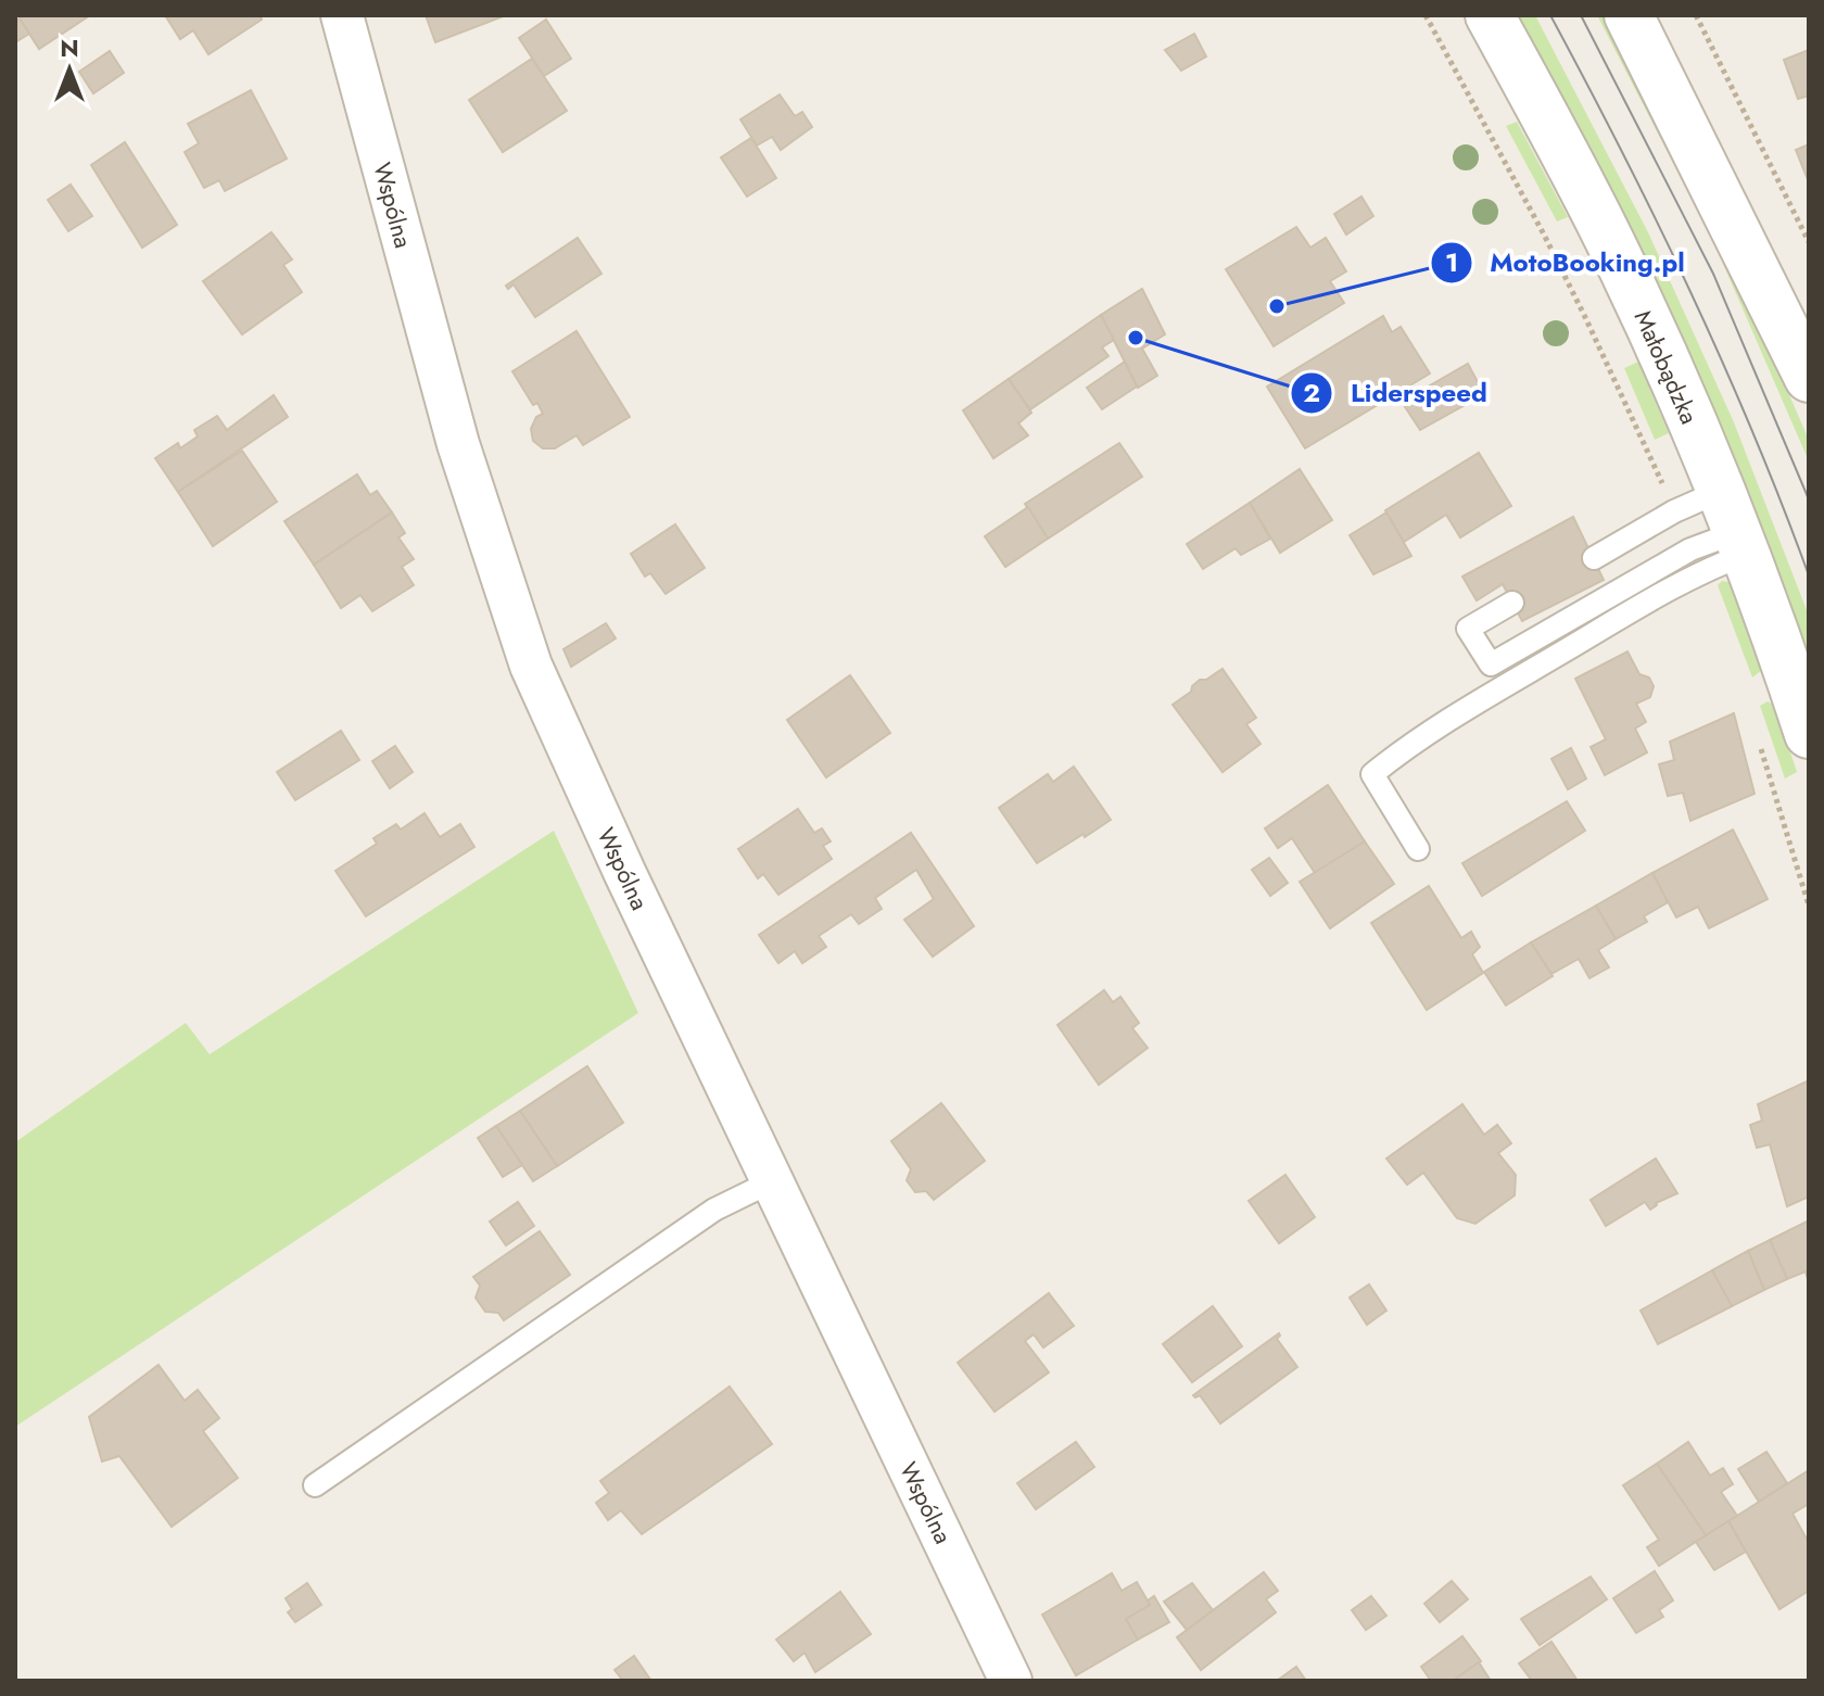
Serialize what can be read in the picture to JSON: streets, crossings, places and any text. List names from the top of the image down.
{
  "streets": {
    "street": ["Wspólna", "Małobądzka"]
  },
  "places": ["MotoBooking.pl", "Liderspeed"],
  "north": "top"
}
